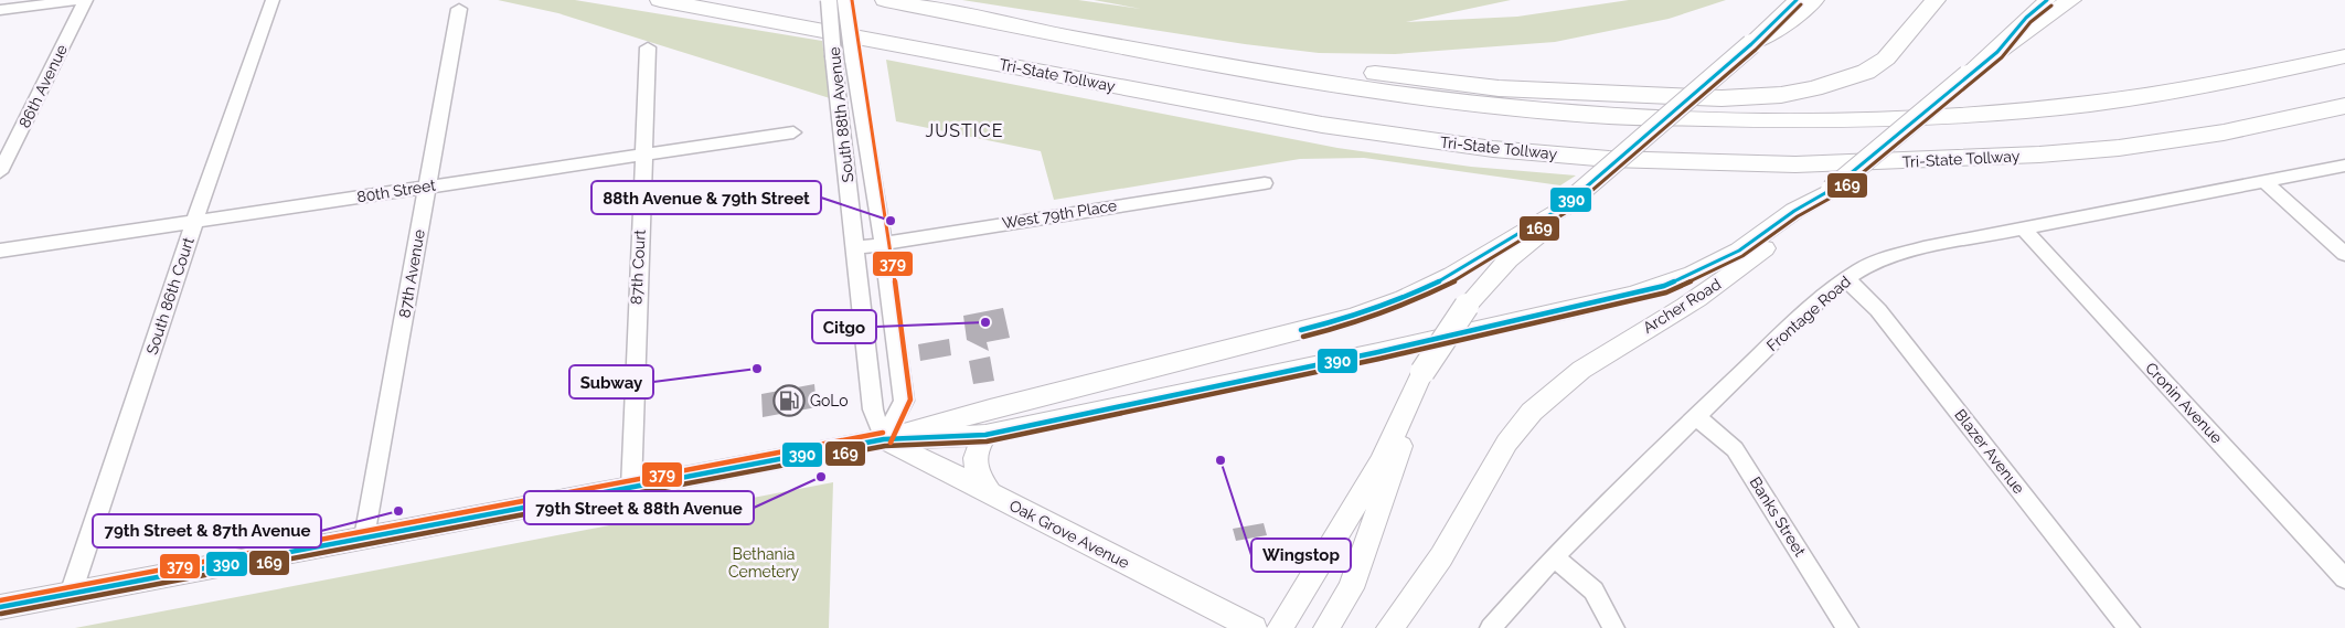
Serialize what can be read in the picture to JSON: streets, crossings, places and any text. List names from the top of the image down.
{
  "streets": {
    "highway": ["Tri-State Tollway"],
    "main road": ["Archer Road", "Oak Grove Avenue"],
    "street": [
      "86th Avenue",
      "South 88th Avenue",
      "80th Street",
      "West 79th Place",
      "87th Court",
      "87th Avenue",
      "South 86th Court",
      "Frontage Road",
      "Cronin Avenue",
      "Blazer Avenue",
      "Banks Street"
    ]
  },
  "crossings": [
    ["South 88th Avenue", "West 79th Place"],
    ["South 88th Avenue", "Oak Grove Avenue"],
    ["80th Street", "87th Court"],
    ["80th Street", "87th Avenue"],
    ["80th Street", "South 86th Court"],
    ["Frontage Road", "Cronin Avenue"],
    ["Frontage Road", "Blazer Avenue"],
    ["Frontage Road", "Banks Street"]
  ],
  "districts": ["JUSTICE"],
  "parks": ["Bethania Cemetery"],
  "places": {
    "other": [
      "88th Avenue & 79th Street",
      "Citgo",
      "Subway",
      "Wingstop",
      "79th Street & 88th Avenue",
      "79th Street & 87th Avenue"
    ],
    "fuel station": ["GoLo"]
  },
  "lines": ["transit line 390", "transit line 379", "transit line 169"]
}
